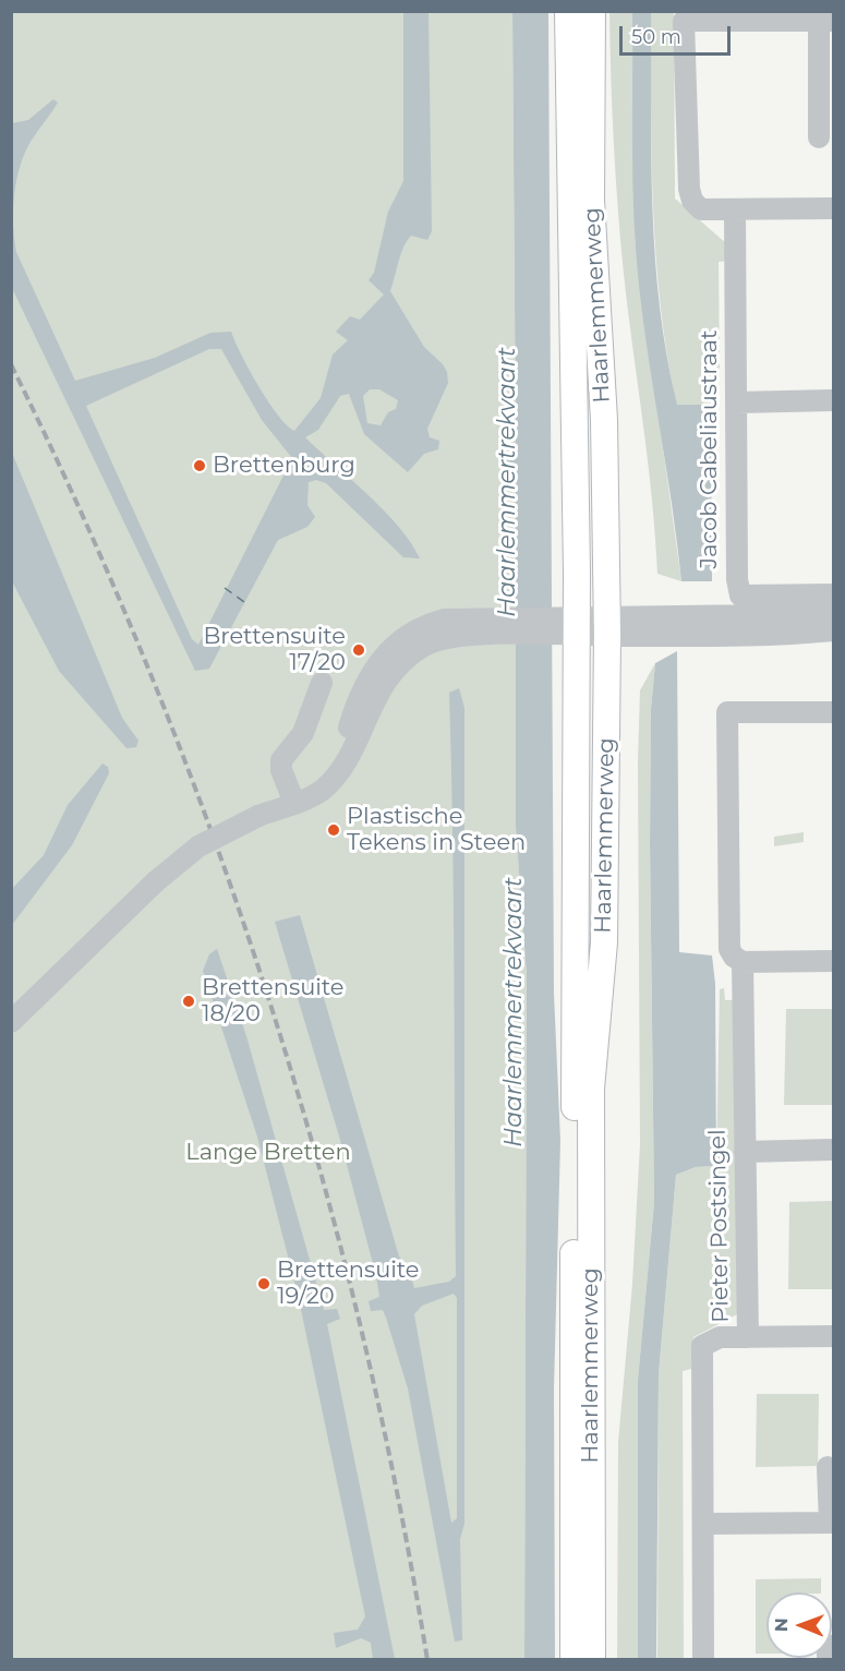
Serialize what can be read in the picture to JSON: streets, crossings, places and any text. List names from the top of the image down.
{
  "streets": {
    "main road": ["Haarlemmerweg"],
    "street": ["Jacob Cabeliaustraat", "Pieter Postsingel"]
  },
  "water": ["Haarlemmertrekvaart"],
  "parks": ["Lange Bretten"],
  "places": [
    "Brettenburg",
    "Brettensuite 17/20",
    "Plastische Tekens in Steen",
    "Brettensuite 18/20",
    "Brettensuite 19/20"
  ],
  "scale_bar": "50 m",
  "north": "left"
}
